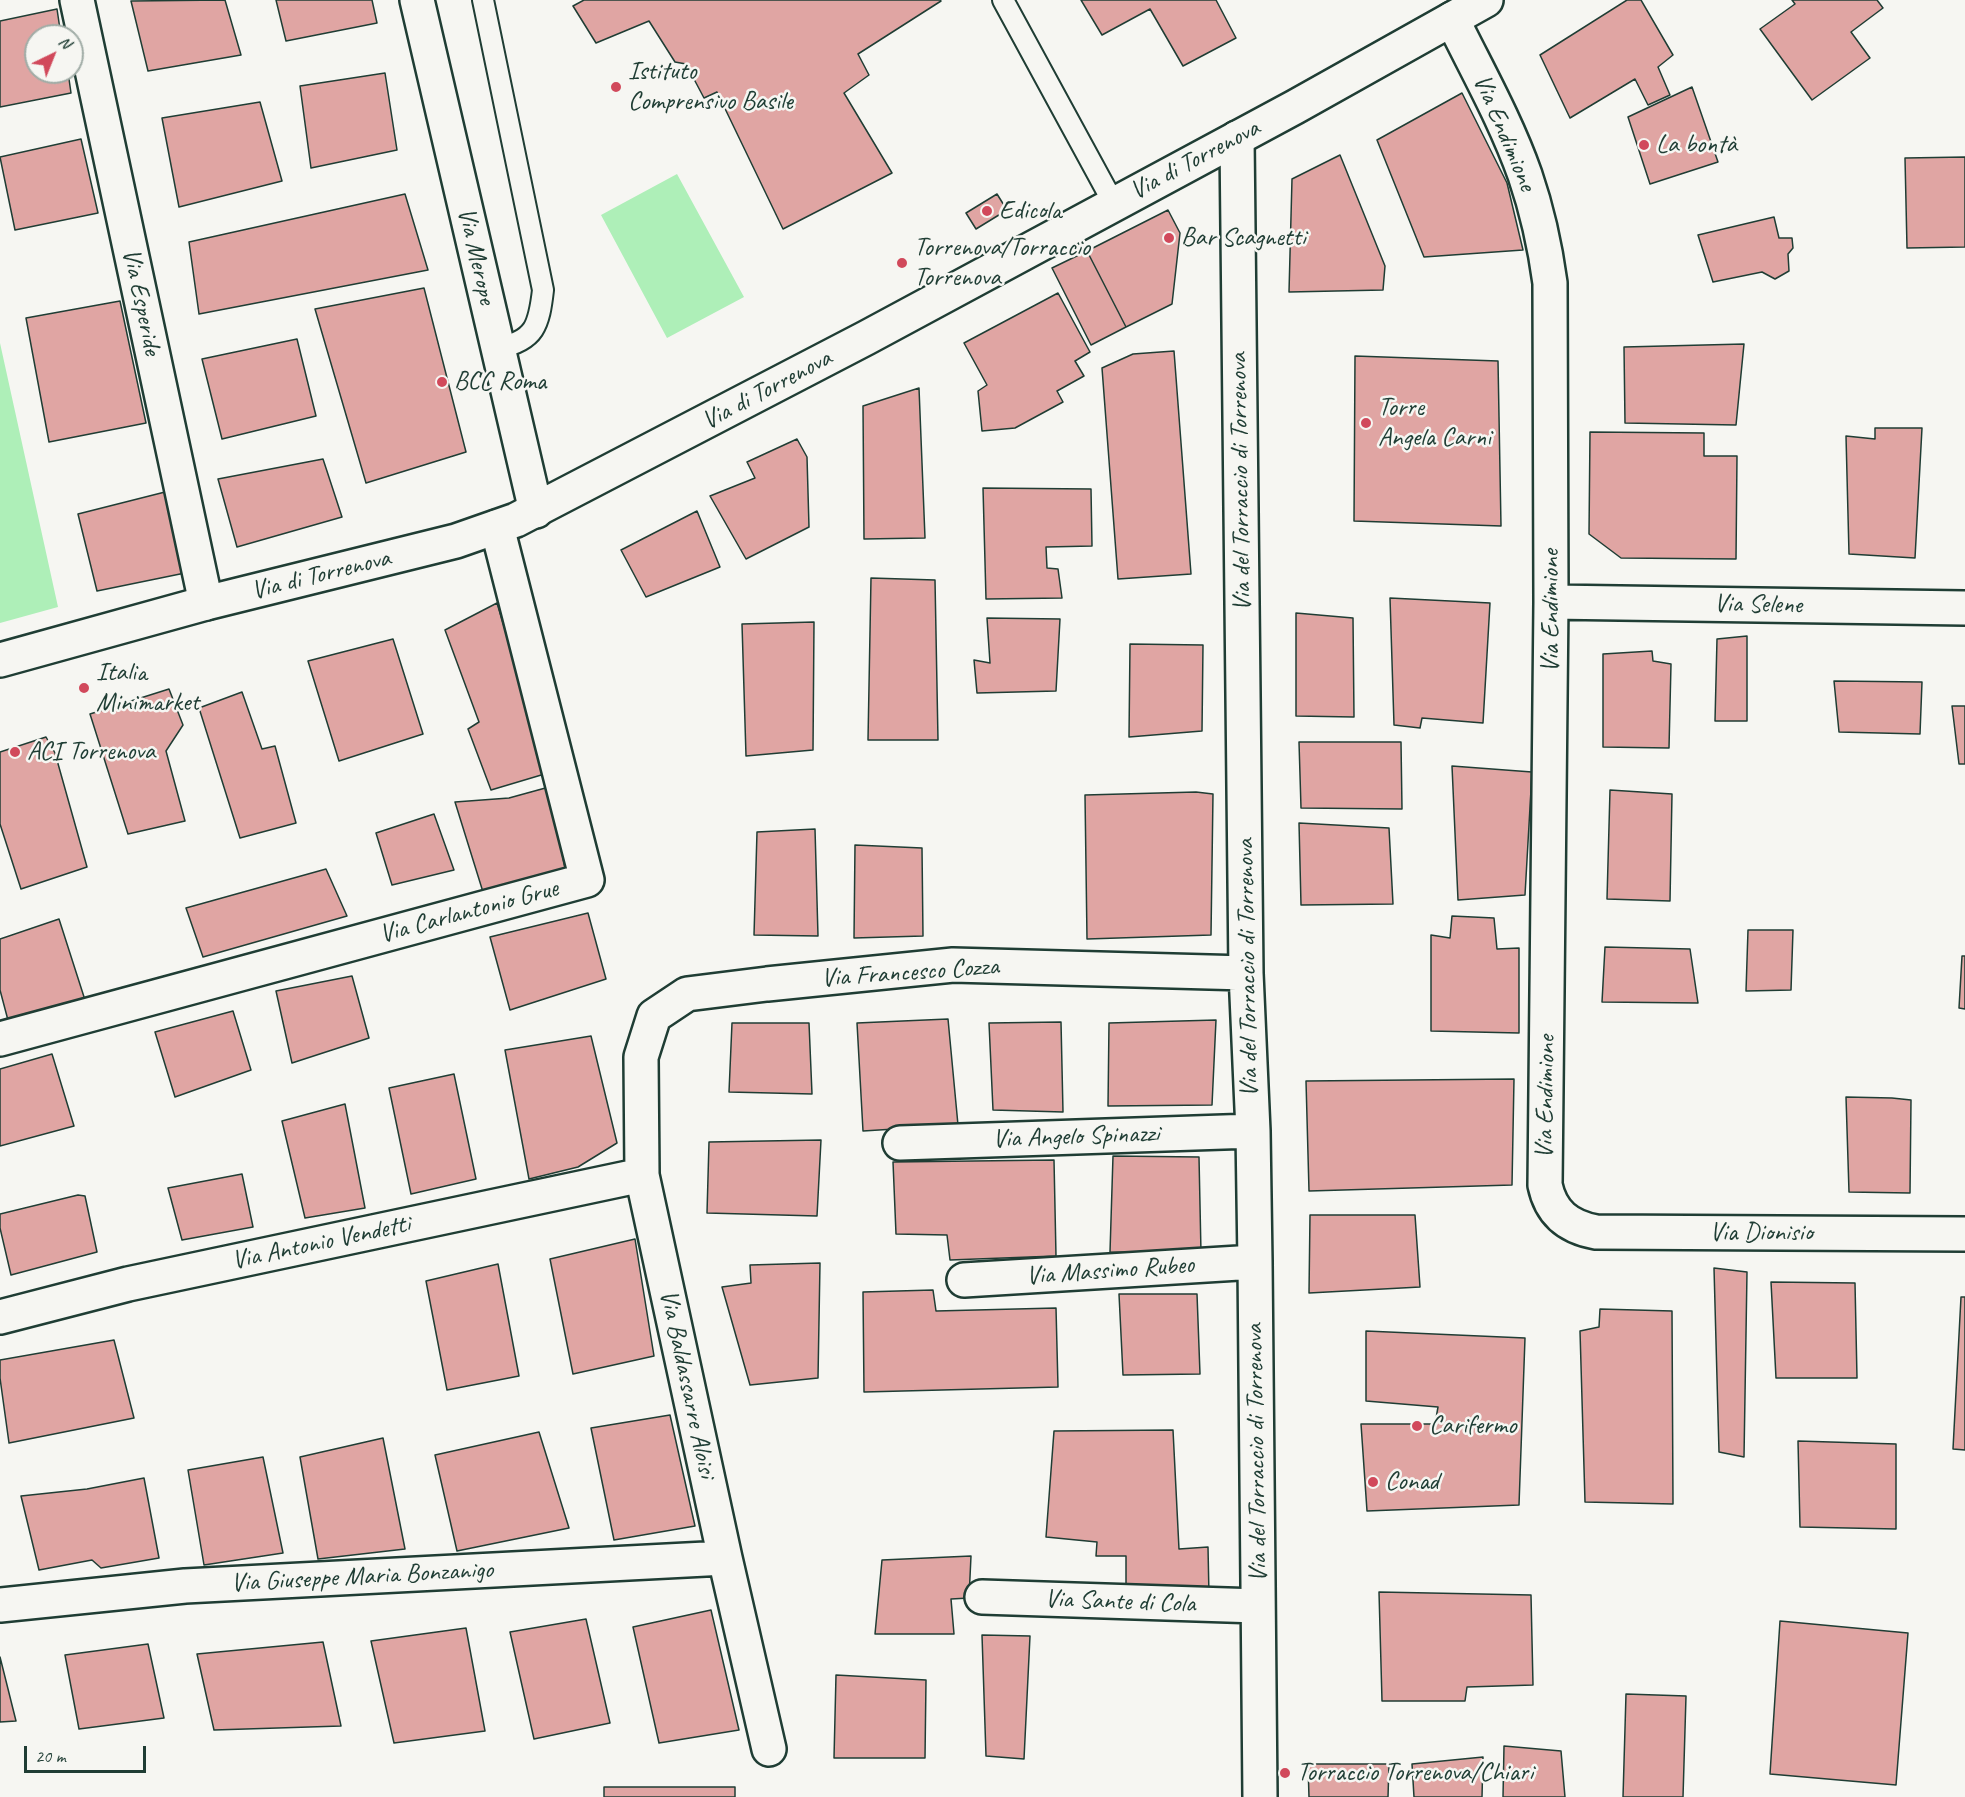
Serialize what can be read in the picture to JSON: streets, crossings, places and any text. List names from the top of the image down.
{
  "streets": {
    "street": [
      "Via Endimione",
      "Via di Torrenova",
      "Via Merope",
      "Via Esperide",
      "Via del Torraccio di Torrenova",
      "Via Selene",
      "Via Carlantonio Grue",
      "Via Francesco Cozza",
      "Via Angelo Spinazzi",
      "Via Dionisio",
      "Via Antonio Vendetti",
      "Via Massimo Rubeo",
      "Via Baldassarre Aloisi",
      "Via Giuseppe Maria Bonzanigo",
      "Via Sante di Cola"
    ]
  },
  "crossings": [
    ["Via Endimione", "Via di Torrenova"],
    ["Via Endimione", "Via Selene"],
    ["Via Endimione", "Via Dionisio"],
    ["Via di Torrenova", "Via Merope"],
    ["Via di Torrenova", "Via Esperide"],
    ["Via di Torrenova", "Via del Torraccio di Torrenova"],
    ["Via di Torrenova", "Via Carlantonio Grue"],
    ["Via del Torraccio di Torrenova", "Via Francesco Cozza"],
    ["Via del Torraccio di Torrenova", "Via Angelo Spinazzi"],
    ["Via del Torraccio di Torrenova", "Via Massimo Rubeo"],
    ["Via del Torraccio di Torrenova", "Via Sante di Cola"],
    ["Via Francesco Cozza", "Via Baldassarre Aloisi"],
    ["Via Antonio Vendetti", "Via Baldassarre Aloisi"],
    ["Via Baldassarre Aloisi", "Via Giuseppe Maria Bonzanigo"]
  ],
  "places": [
    "Istituto Comprensivo Basile",
    "La bontà",
    "Edicola",
    "Bar Scagnetti",
    "Torrenova/Torraccio Torrenova",
    "BCC Roma",
    "Torre Angela Carni",
    "Italia Minimarket",
    "ACI Torrenova",
    "Carifermo",
    "Conad",
    "Torraccio Torrenova/Chiari"
  ],
  "scale_bar": "20 m",
  "north": "top right"
}
